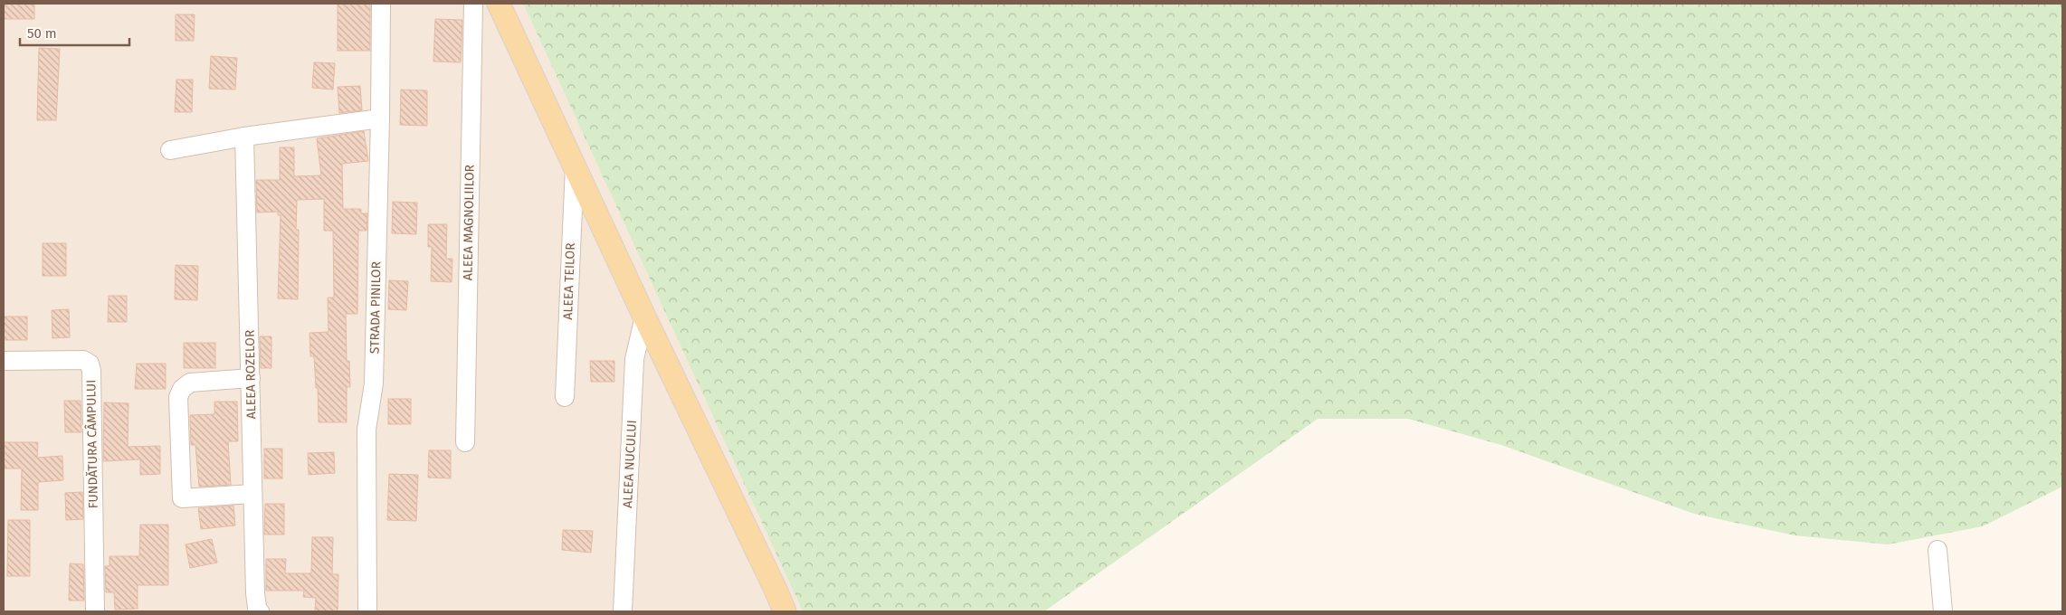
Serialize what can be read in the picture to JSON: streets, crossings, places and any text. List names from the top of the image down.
{
  "streets": {
    "street": [
      "ALEEA MAGNOLIILOR",
      "ALEEA TEILOR",
      "STRADA PINILOR",
      "ALEEA ROZELOR",
      "FUNDĂTURA CÂMPULUI",
      "ALEEA NUCULUI"
    ]
  },
  "scale_bar": "50 m"
}
